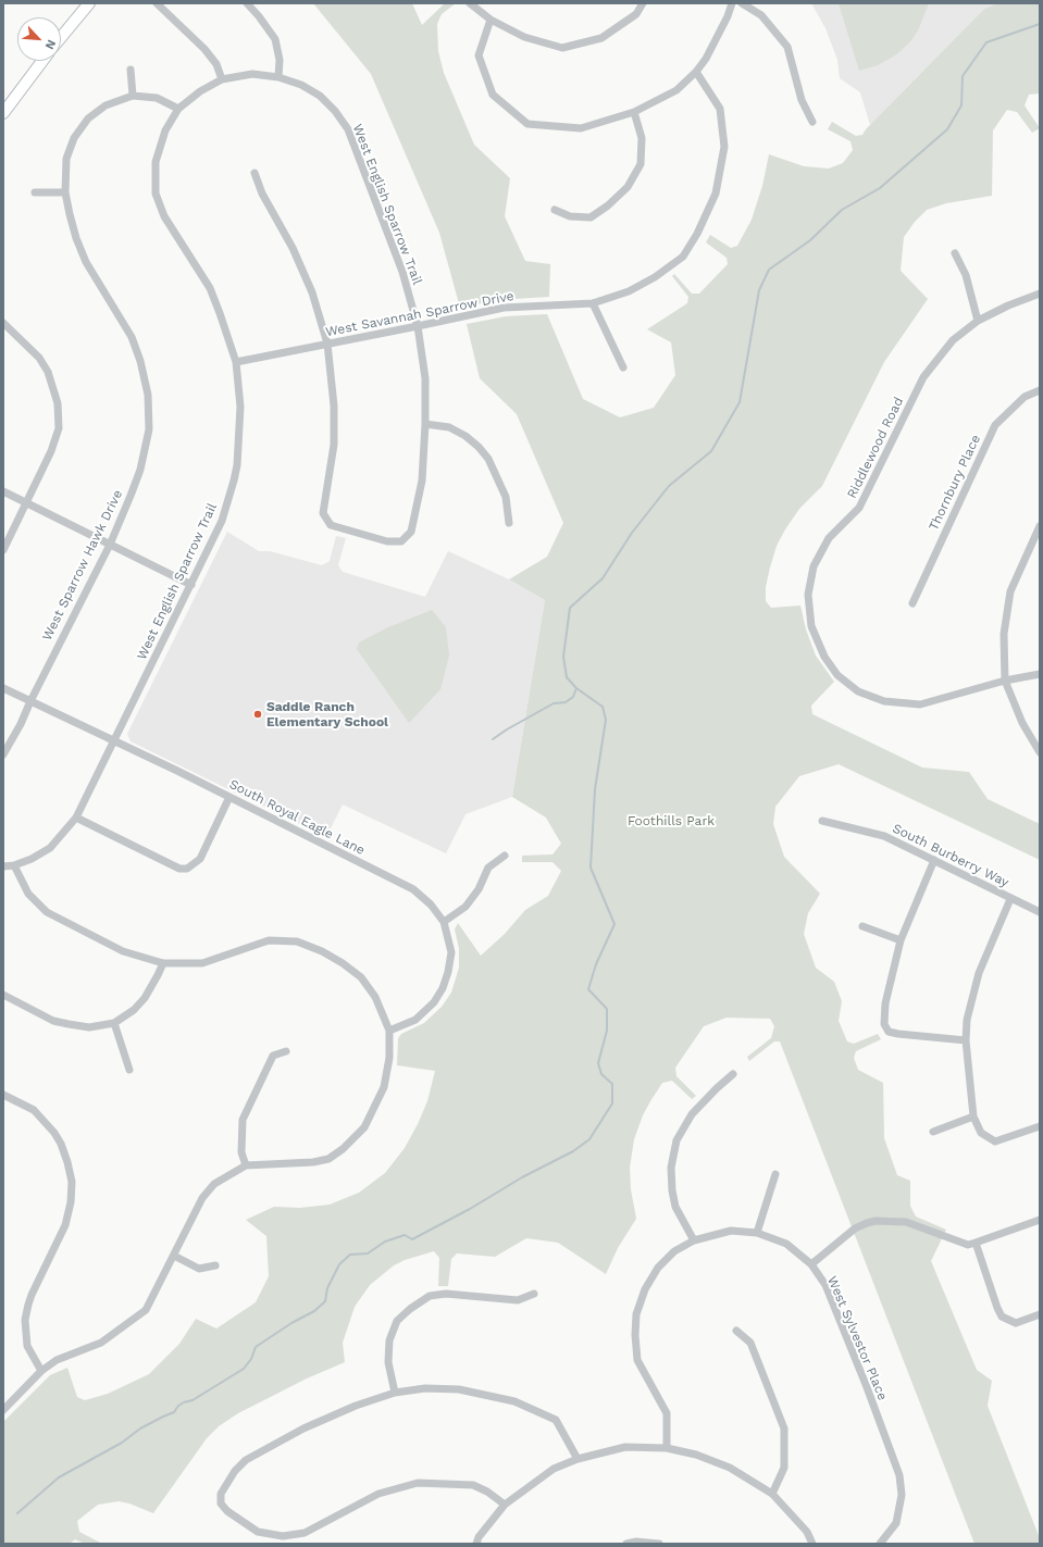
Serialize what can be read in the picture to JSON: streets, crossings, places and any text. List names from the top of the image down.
{
  "streets": {
    "street": [
      "West English Sparrow Trail",
      "West Savannah Sparrow Drive",
      "Riddlewood Road",
      "Thornbury Place",
      "West Sparrow Hawk Drive",
      "South Royal Eagle Lane",
      "South Burberry Way",
      "West Sylvestor Place"
    ]
  },
  "crossings": [
    ["West English Sparrow Trail", "West Savannah Sparrow Drive"],
    ["West English Sparrow Trail", "West Sparrow Hawk Drive"],
    ["West English Sparrow Trail", "South Royal Eagle Lane"],
    ["West Sparrow Hawk Drive", "South Royal Eagle Lane"]
  ],
  "parks": ["Foothills Park"],
  "places": ["Saddle Ranch Elementary School"],
  "north": "bottom right"
}
